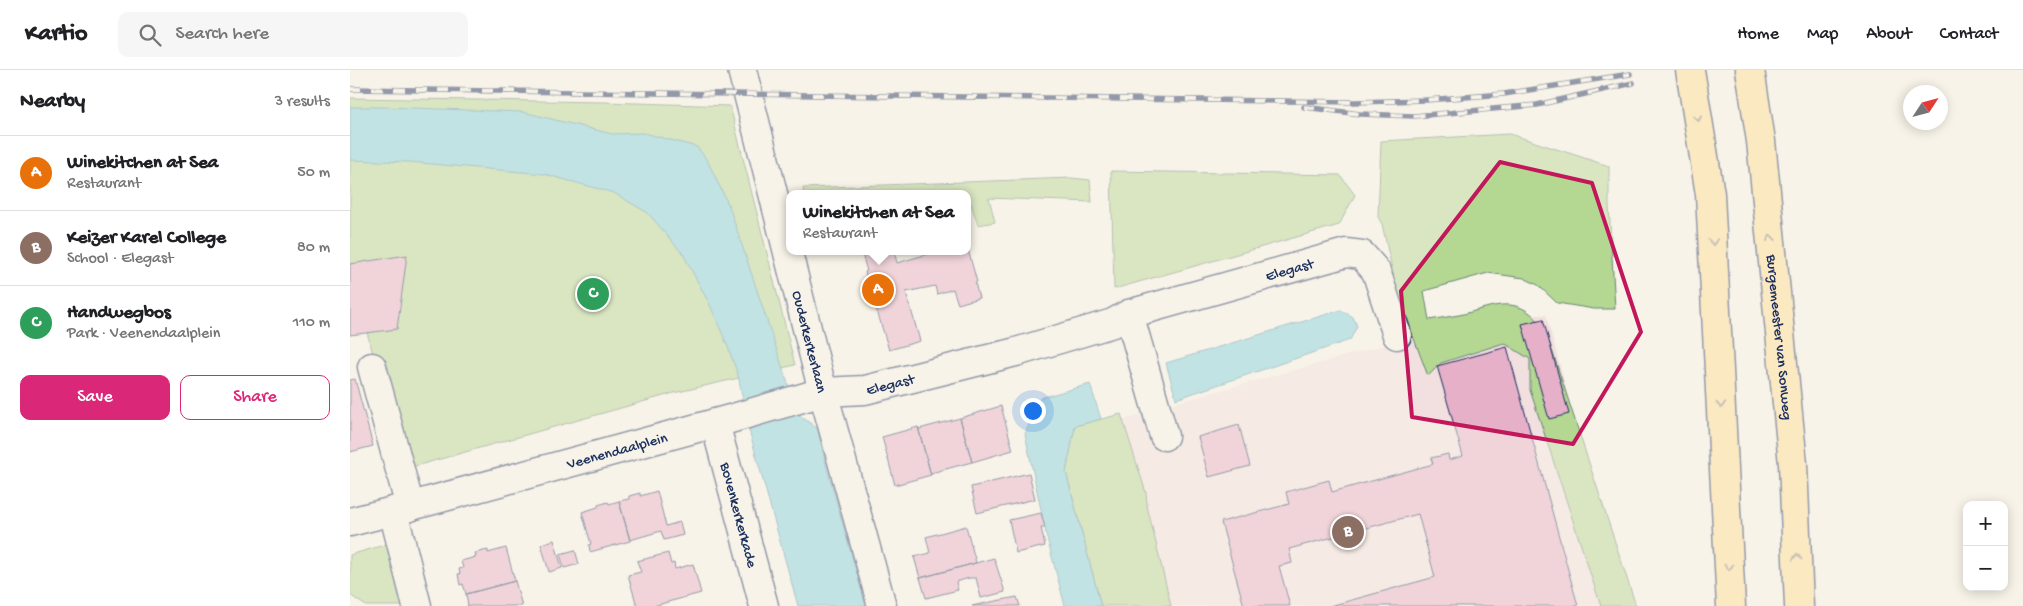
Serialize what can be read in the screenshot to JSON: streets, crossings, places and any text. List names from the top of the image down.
{
  "streets": {
    "highway": ["Burgemeester van Sonweg"],
    "street": [
      "Elegast",
      "Ouderkerkerlaan",
      "Veenendaalplein",
      "Bovenkerkerkade"
    ]
  },
  "crossings": [
    ["Elegast", "Ouderkerkerlaan"],
    ["Elegast", "Veenendaalplein"],
    ["Ouderkerkerlaan", "Veenendaalplein"],
    ["Veenendaalplein", "Bovenkerkerkade"]
  ],
  "north": "top right",
  "page": {
    "header": "Kartio",
    "search": "Search here",
    "nav": [
      "Home",
      "Map",
      "About",
      "Contact"
    ],
    "heading": ["Nearby", "3 results"],
    "list": [
      {
        "mark": "A",
        "name": "Winekitchen at Sea",
        "note": "Restaurant",
        "value": "50 m"
      },
      {
        "mark": "B",
        "name": "Keizer Karel College",
        "note": "School · Elegast",
        "value": "80 m"
      },
      {
        "mark": "C",
        "name": "Handwegbos",
        "note": "Park · Veenendaalplein",
        "value": "110 m"
      }
    ],
    "popup": ["Winekitchen at Sea", "Restaurant"],
    "pins": ["A", "C", "B"],
    "buttons": ["Save", "Share"],
    "map_buttons": ["+", "−"]
  }
}
